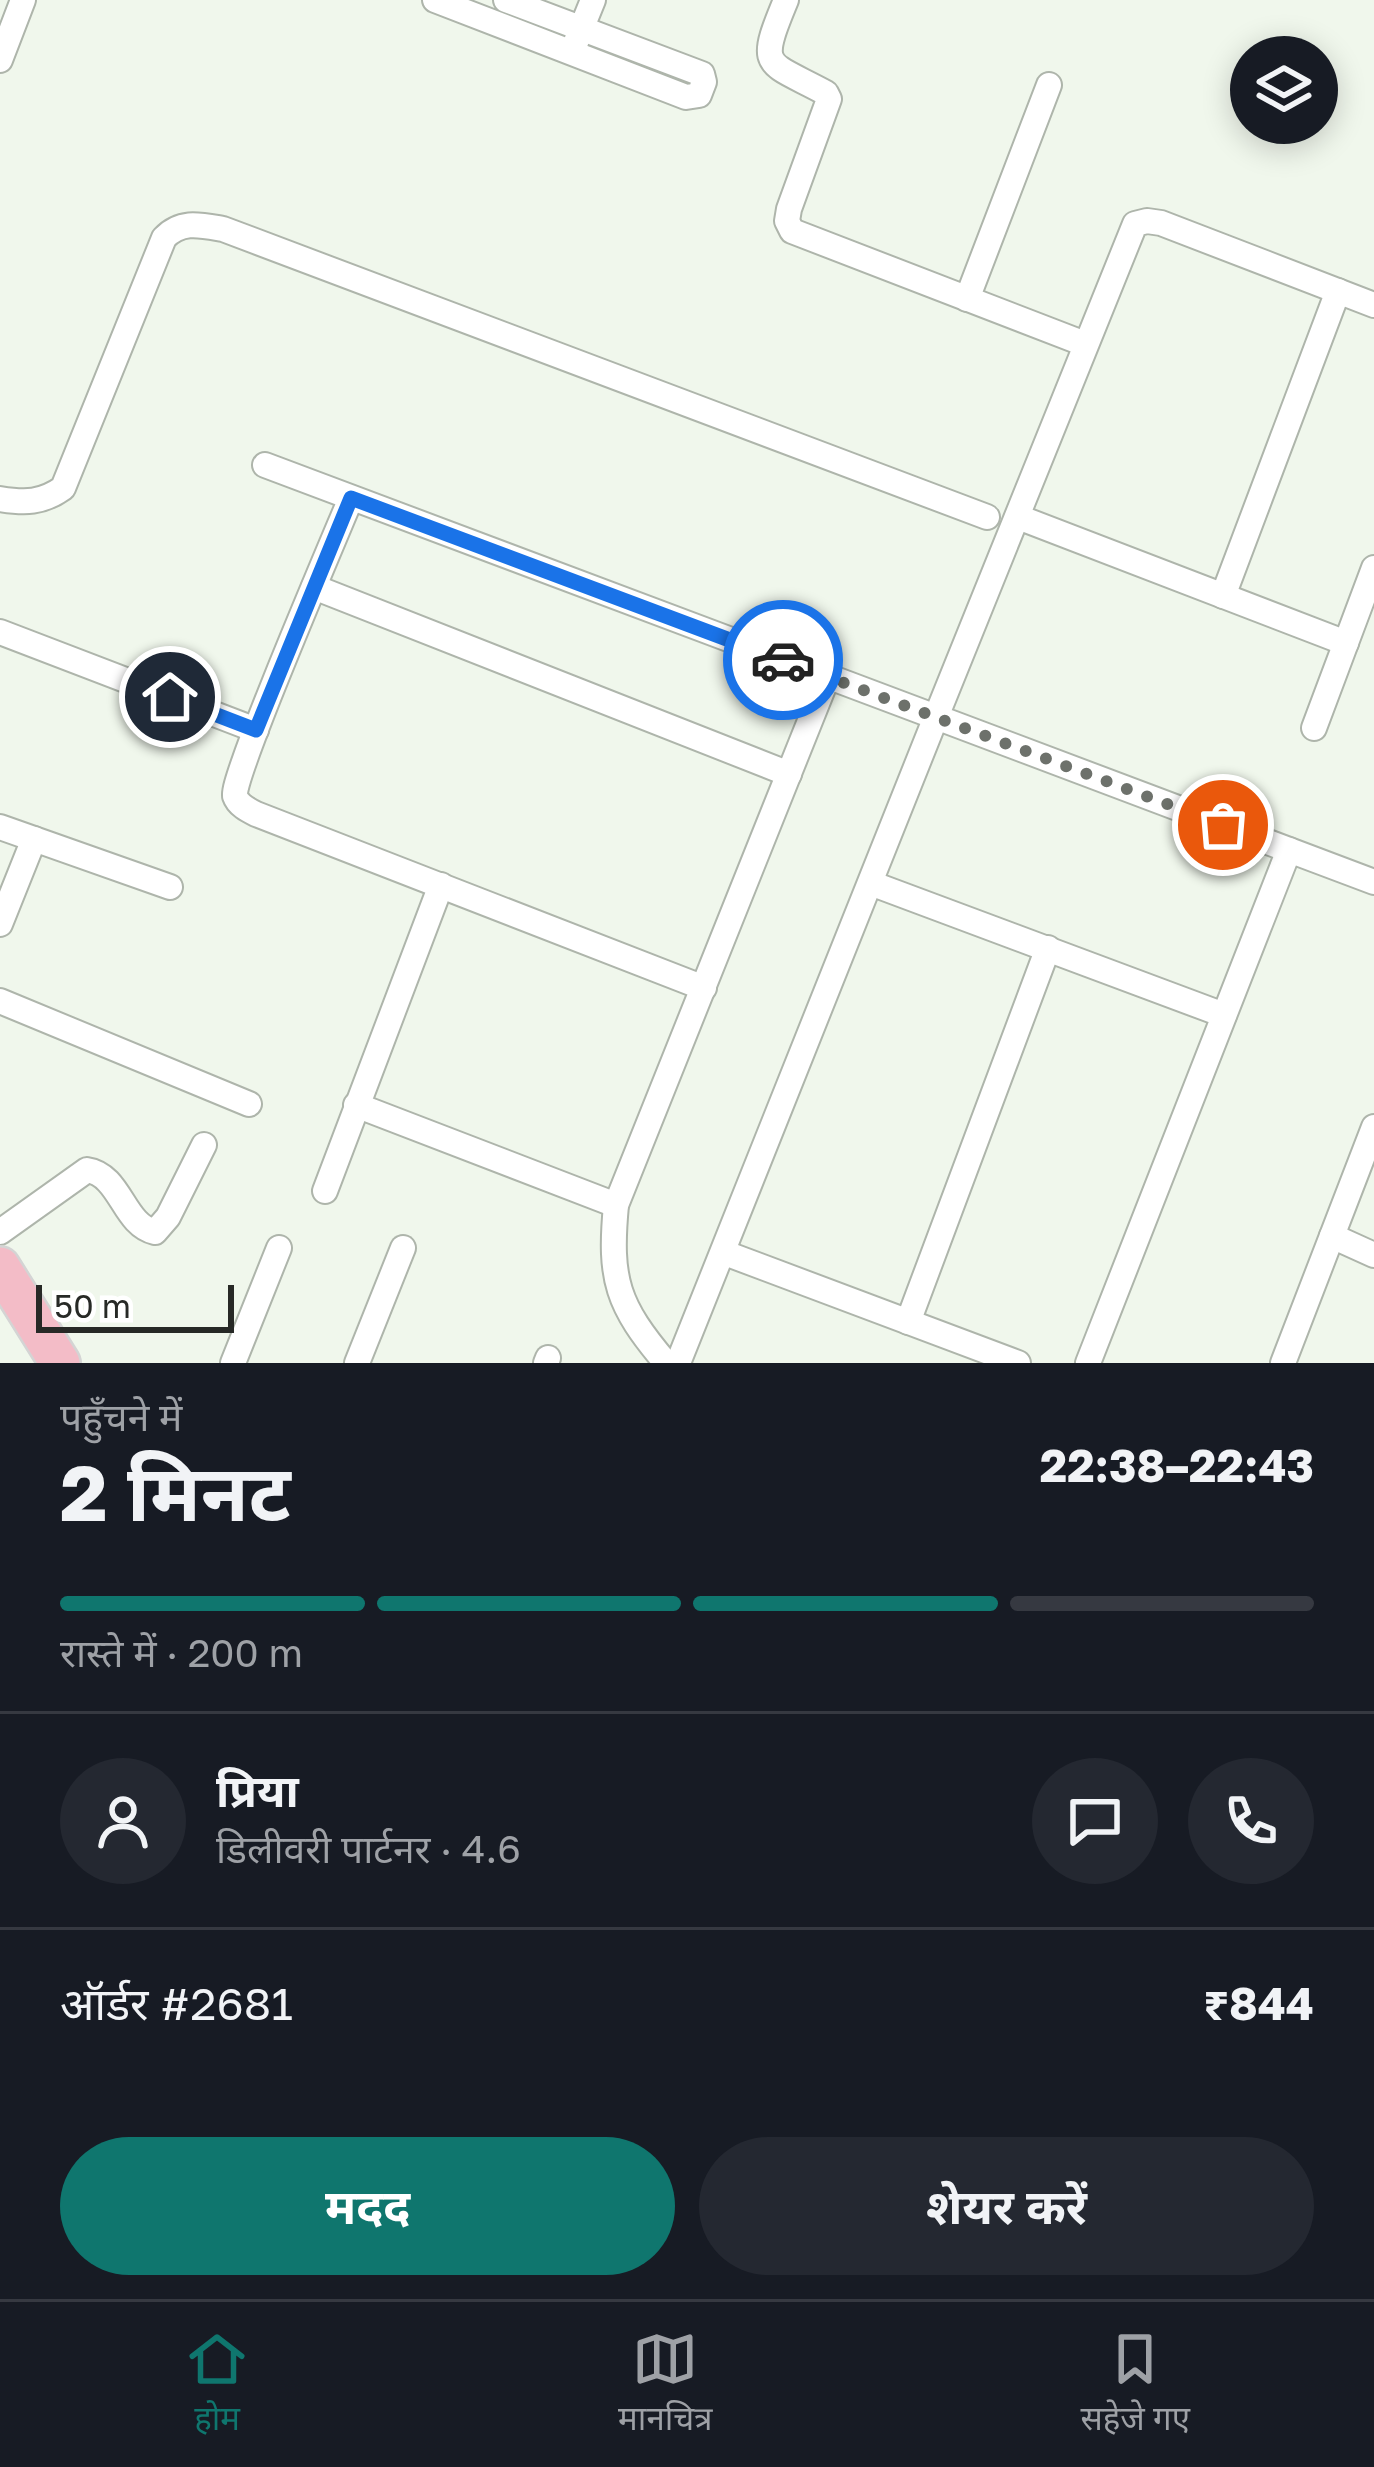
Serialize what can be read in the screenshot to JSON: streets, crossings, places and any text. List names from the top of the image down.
{
  "scale_bar": "50 m",
  "page": {
    "scale": "50 m",
    "heading": ["2 मिनट", "पहुँचने में", "22:38–22:43"],
    "panel": [
      "प्रिया",
      "डिलीवरी पार्टनर · 4.6",
      "ऑर्डर #2681",
      "₹844"
    ],
    "bar": "रास्ते में · 200 m",
    "buttons": ["मदद", "शेयर करें"],
    "tabs": ["होम", "मानचित्र", "सहेजे गए"]
  }
}
